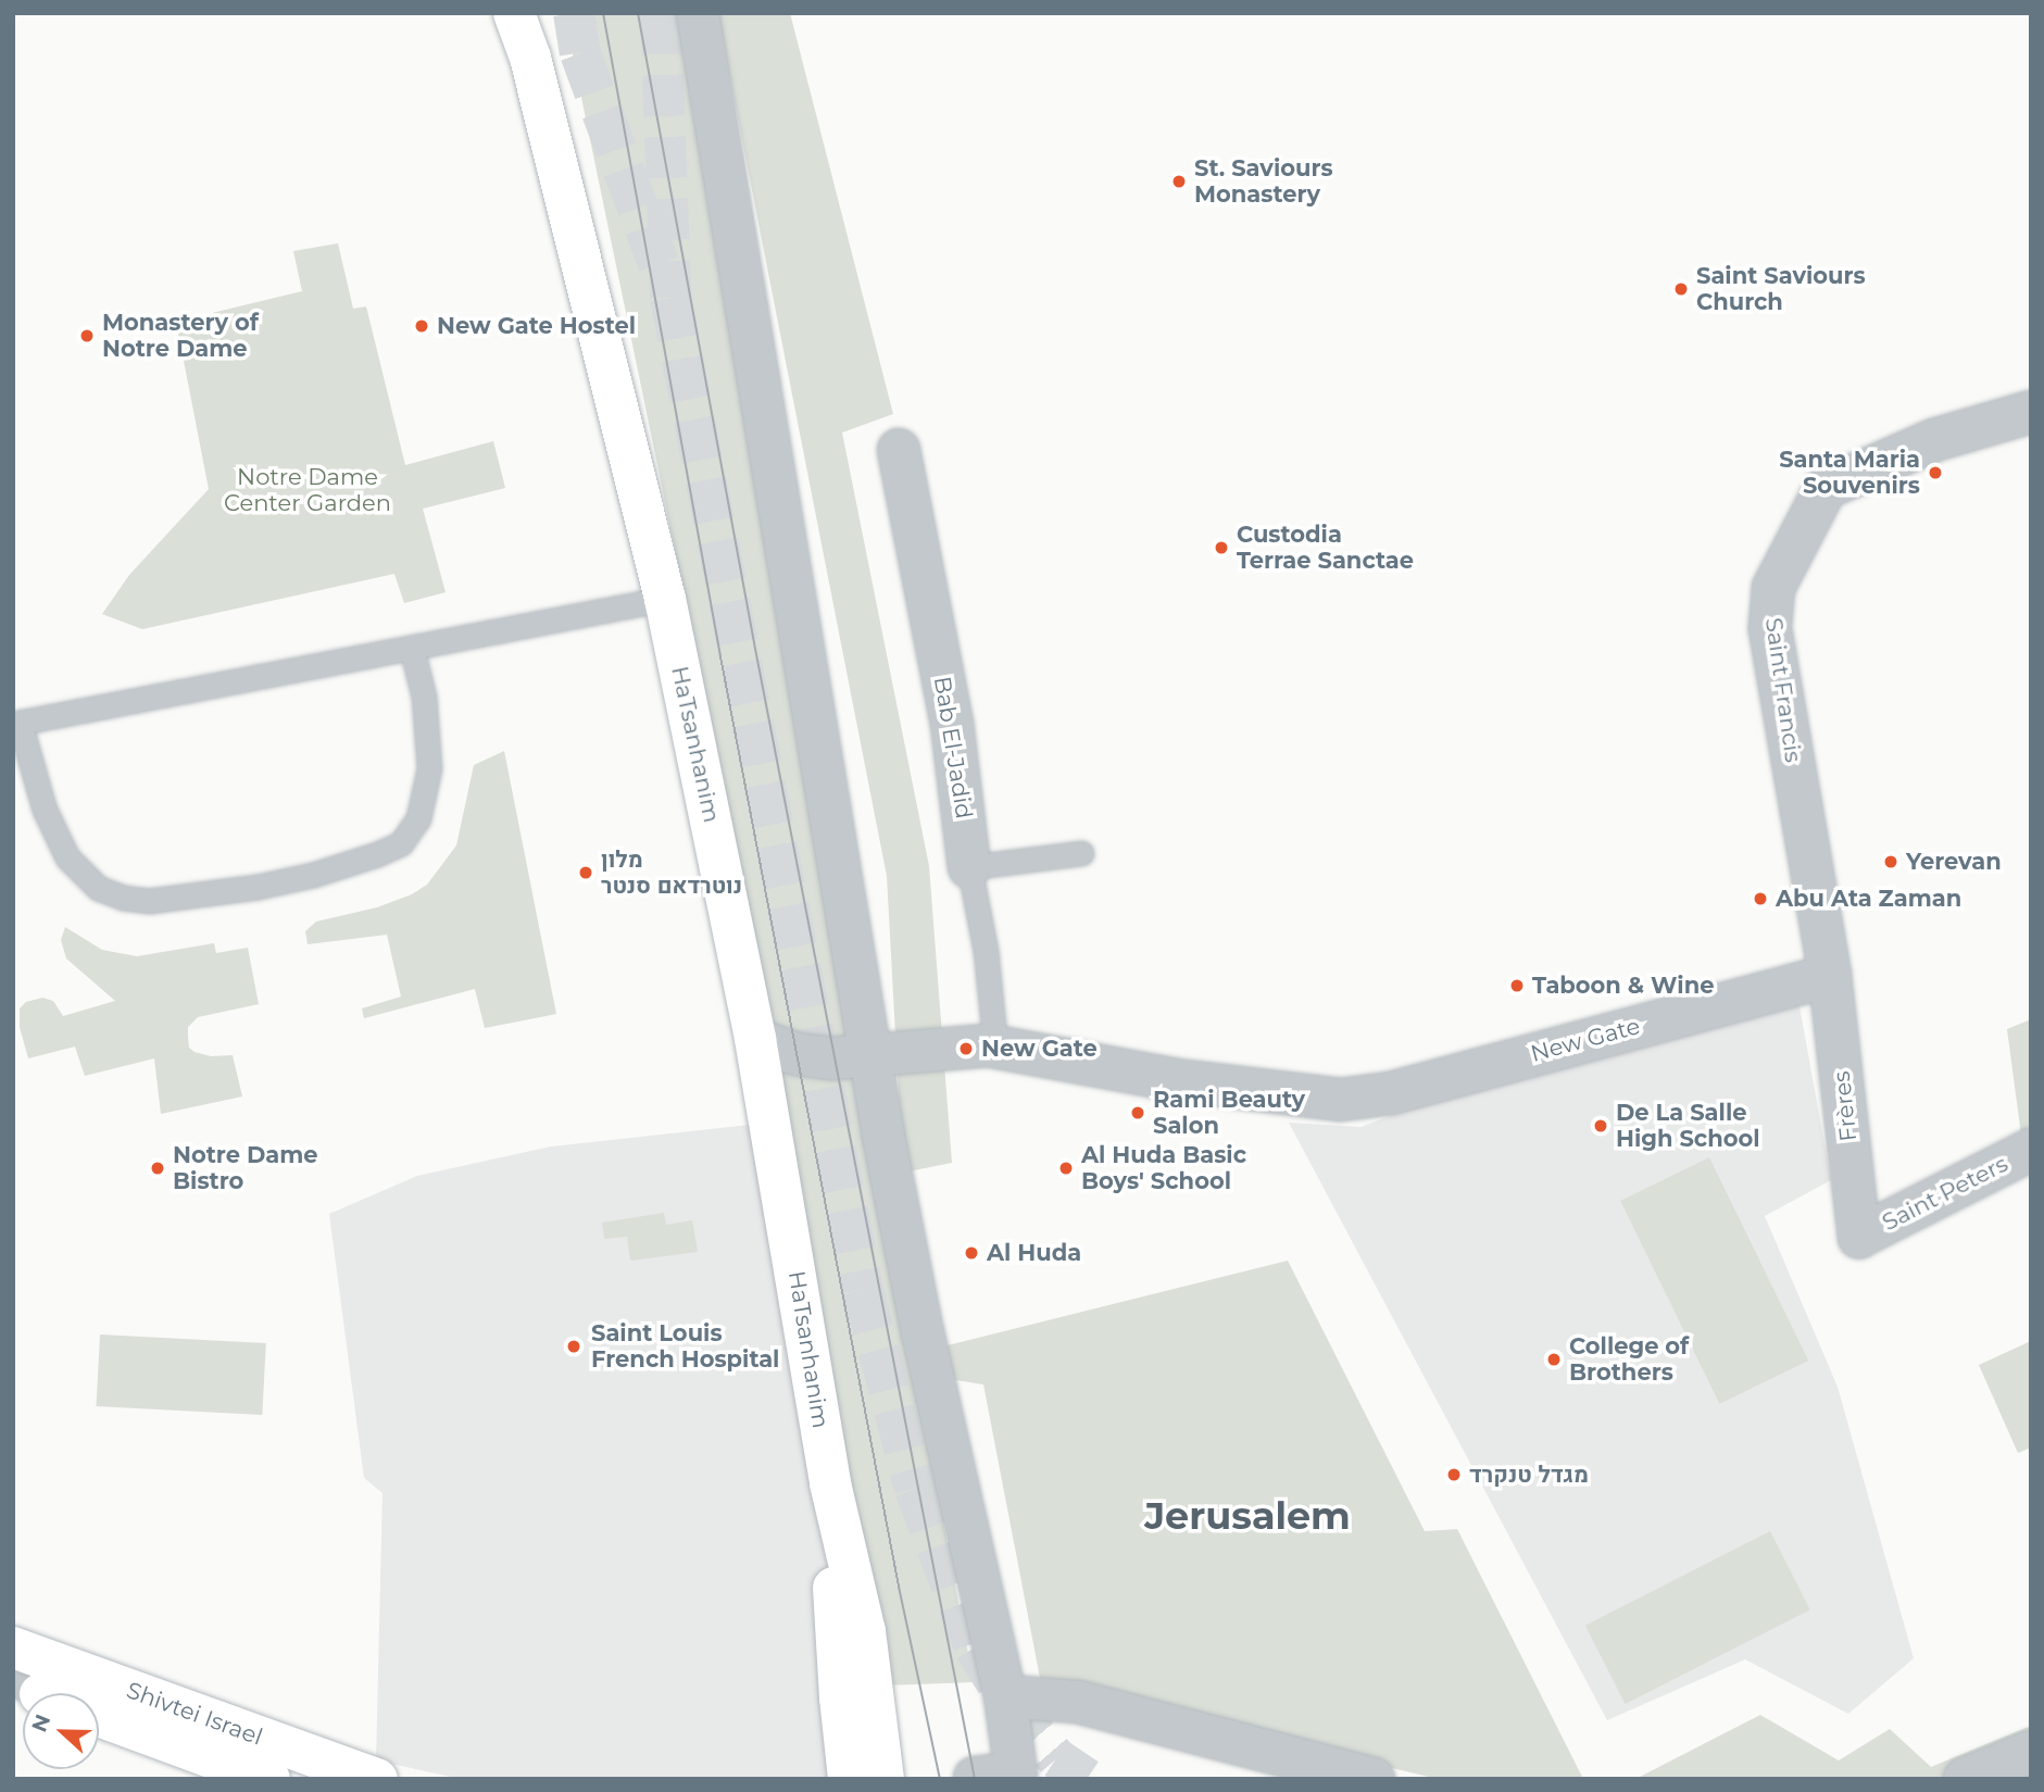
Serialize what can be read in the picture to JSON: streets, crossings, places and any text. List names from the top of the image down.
{
  "streets": {
    "street": [
      "Saint Francis",
      "HaTsanhanim",
      "Bab El-Jadid",
      "New Gate",
      "Frères",
      "Saint Peters",
      "Shivtei Israel"
    ]
  },
  "crossings": [
    ["Saint Francis", "New Gate"],
    ["Saint Francis", "Frères"],
    ["HaTsanhanim", "New Gate"],
    ["Bab El-Jadid", "New Gate"],
    ["New Gate", "Frères"],
    ["Frères", "Saint Peters"]
  ],
  "districts": ["Jerusalem"],
  "parks": ["Notre Dame Center Garden"],
  "places": [
    "St. Saviours Monastery",
    "Saint Saviours Church",
    "New Gate Hostel",
    "Monastery of Notre Dame",
    "Santa Maria Souvenirs",
    "Custodia Terrae Sanctae",
    "Yerevan",
    "מלון נוטרדאם סנטר",
    "Abu Ata Zaman",
    "Taboon & Wine",
    "New Gate",
    "Rami Beauty Salon",
    "De La Salle High School",
    "Notre Dame Bistro",
    "Al Huda Basic Boys' School",
    "Al Huda",
    "Saint Louis French Hospital",
    "College of Brothers",
    "מגדל טנקרד"
  ],
  "north": "left"
}
